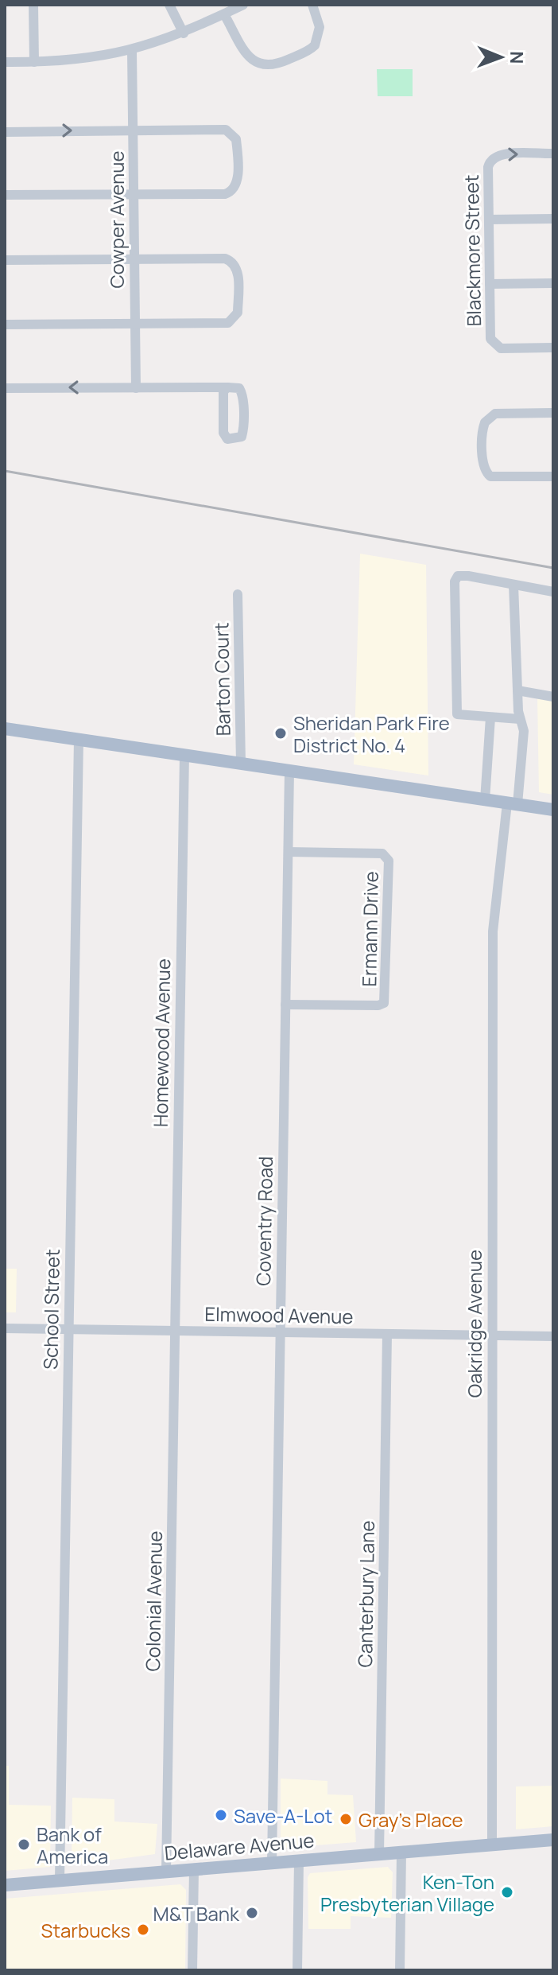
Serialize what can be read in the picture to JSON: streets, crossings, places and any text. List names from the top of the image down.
{
  "streets": {
    "main road": ["Delaware Avenue"],
    "street": [
      "Cowper Avenue",
      "Blackmore Street",
      "Barton Court",
      "Ermann Drive",
      "Homewood Avenue",
      "Coventry Road",
      "School Street",
      "Elmwood Avenue",
      "Oakridge Avenue",
      "Canterbury Lane",
      "Colonial Avenue"
    ]
  },
  "crossings": [
    ["Ermann Drive", "Coventry Road"],
    ["Homewood Avenue", "Elmwood Avenue"],
    ["Homewood Avenue", "Colonial Avenue"],
    ["Coventry Road", "Elmwood Avenue"],
    ["Coventry Road", "Delaware Avenue"],
    ["School Street", "Elmwood Avenue"],
    ["School Street", "Delaware Avenue"],
    ["Elmwood Avenue", "Oakridge Avenue"],
    ["Elmwood Avenue", "Canterbury Lane"],
    ["Elmwood Avenue", "Colonial Avenue"],
    ["Oakridge Avenue", "Delaware Avenue"],
    ["Canterbury Lane", "Delaware Avenue"],
    ["Colonial Avenue", "Delaware Avenue"]
  ],
  "places": [
    "Sheridan Park Fire District No. 4",
    "Save-A-Lot",
    "Gray's Place",
    "Bank of America",
    "Ken-Ton Presbyterian Village",
    "M&T Bank",
    "Starbucks"
  ],
  "north": "right"
}
